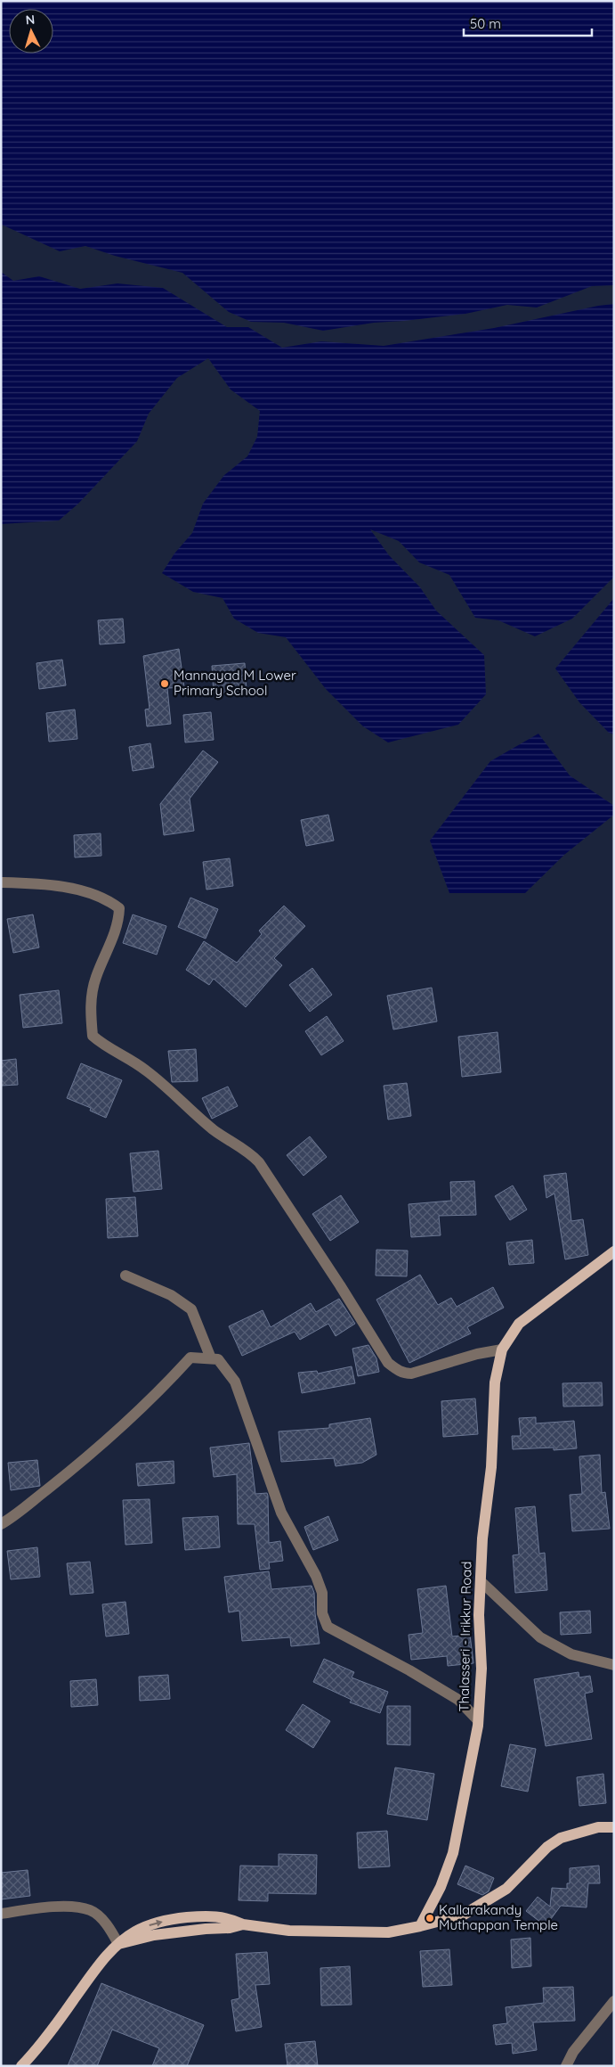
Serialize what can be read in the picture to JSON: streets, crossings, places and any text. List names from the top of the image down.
{
  "streets": {
    "main road": ["Thalasseri - Irikkur Road"]
  },
  "places": ["Mannayad M Lower Primary School", "Kallarakandy Muthappan Temple"],
  "scale_bar": "50 m",
  "north": "top"
}
